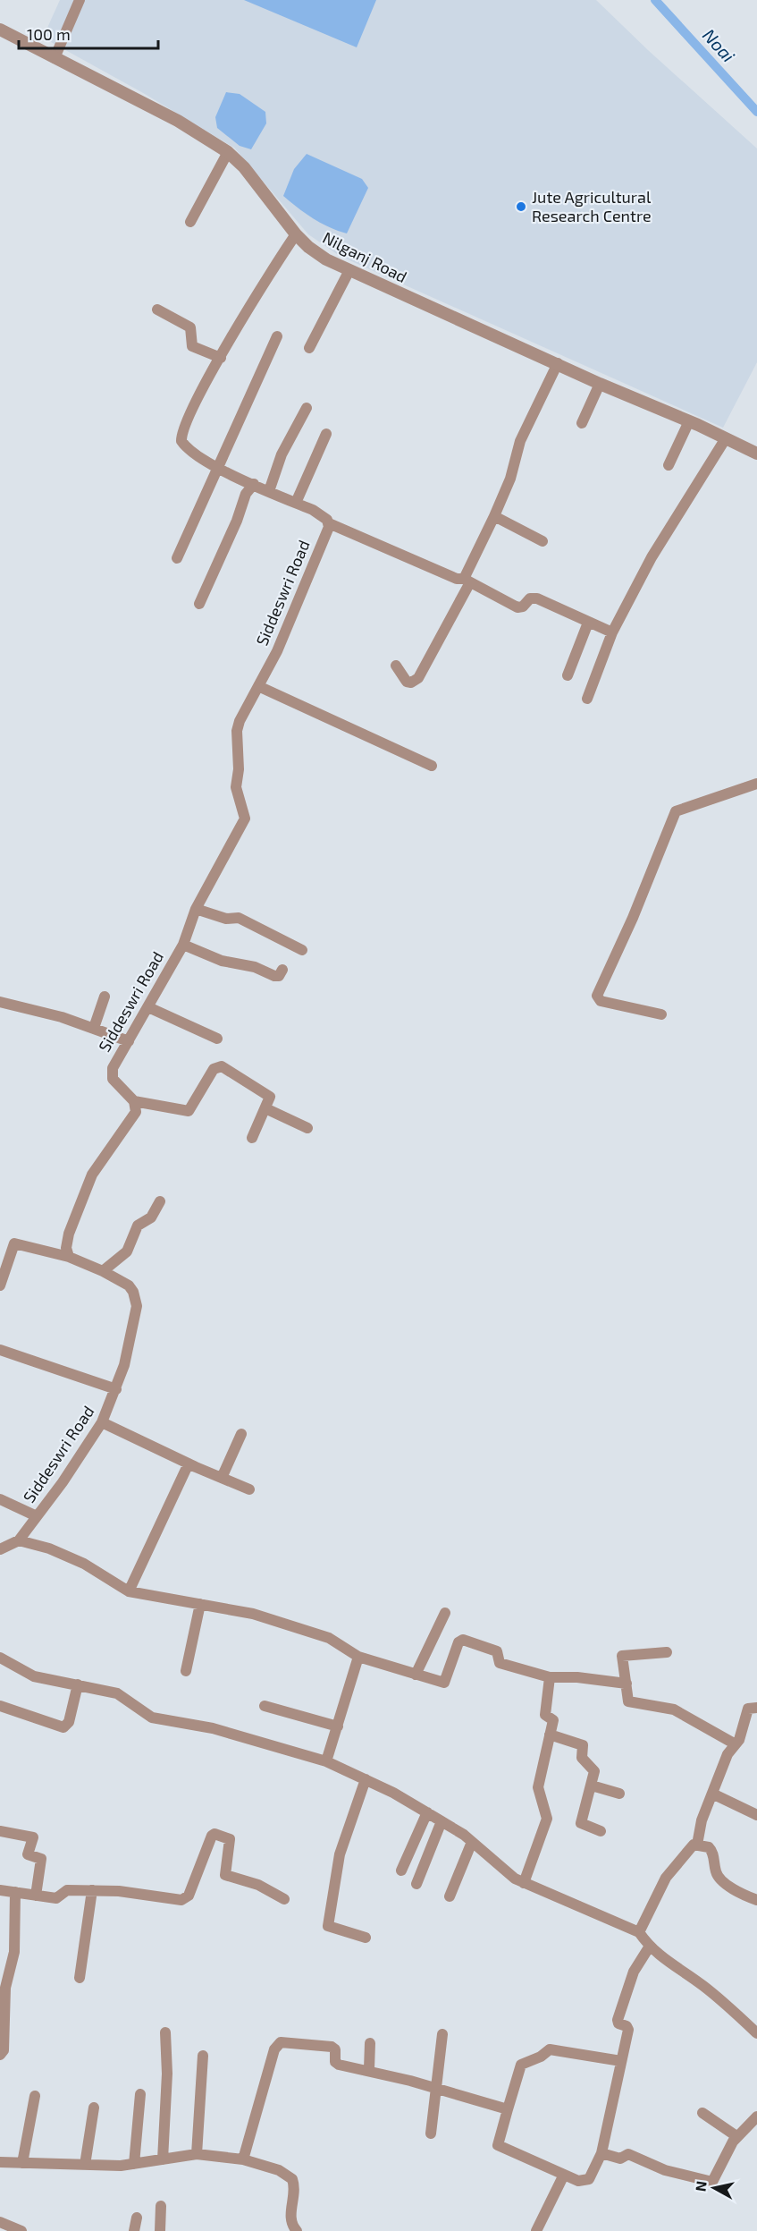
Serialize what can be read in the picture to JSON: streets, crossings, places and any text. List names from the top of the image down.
{
  "streets": {
    "street": ["Nilganj Road", "Siddeswri Road"]
  },
  "water": ["Noai"],
  "places": ["Jute Agricultural Research Centre"],
  "scale_bar": "100 m",
  "north": "left"
}
